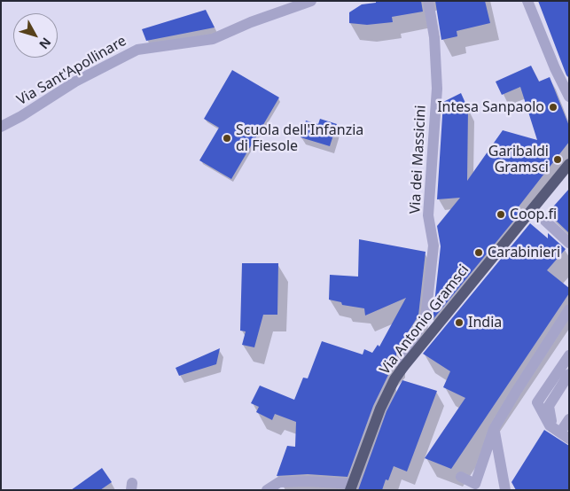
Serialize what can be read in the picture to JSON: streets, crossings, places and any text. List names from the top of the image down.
{
  "streets": {
    "main road": ["Via Antonio Gramsci"],
    "street": ["Via Sant'Apollinare", "Via dei Massicini"]
  },
  "crossings": [
    ["Via dei Massicini", "Via Antonio Gramsci"]
  ],
  "places": [
    "Intesa Sanpaolo",
    "Scuola dell'Infanzia di Fiesole",
    "Garibaldi Gramsci",
    "Coop.fi",
    "Carabinieri",
    "India"
  ],
  "north": "bottom right"
}
